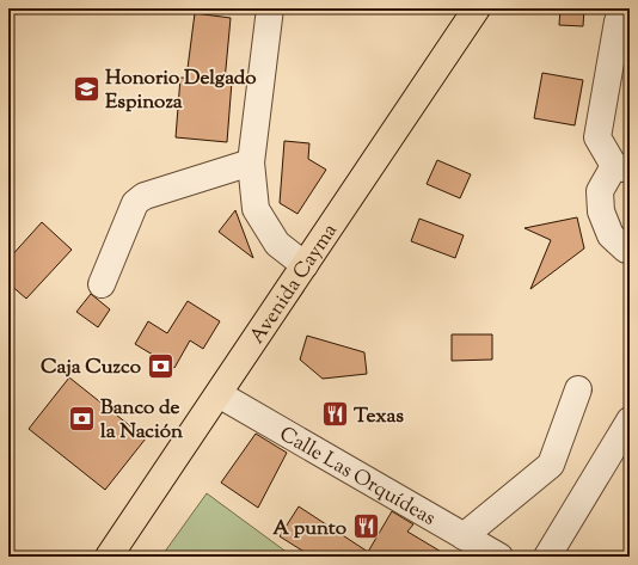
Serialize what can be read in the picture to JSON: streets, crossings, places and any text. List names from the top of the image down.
{
  "streets": {
    "main road": ["Avenida Cayma"],
    "street": ["Calle Las Orquídeas"]
  },
  "crossings": [
    ["Avenida Cayma", "Calle Las Orquídeas"]
  ],
  "places": {
    "school or university": ["Honorio Delgado Espinoza"],
    "bank": ["Caja Cuzco", "Banco de la Nación"],
    "restaurant": ["Texas", "A punto"]
  }
}
